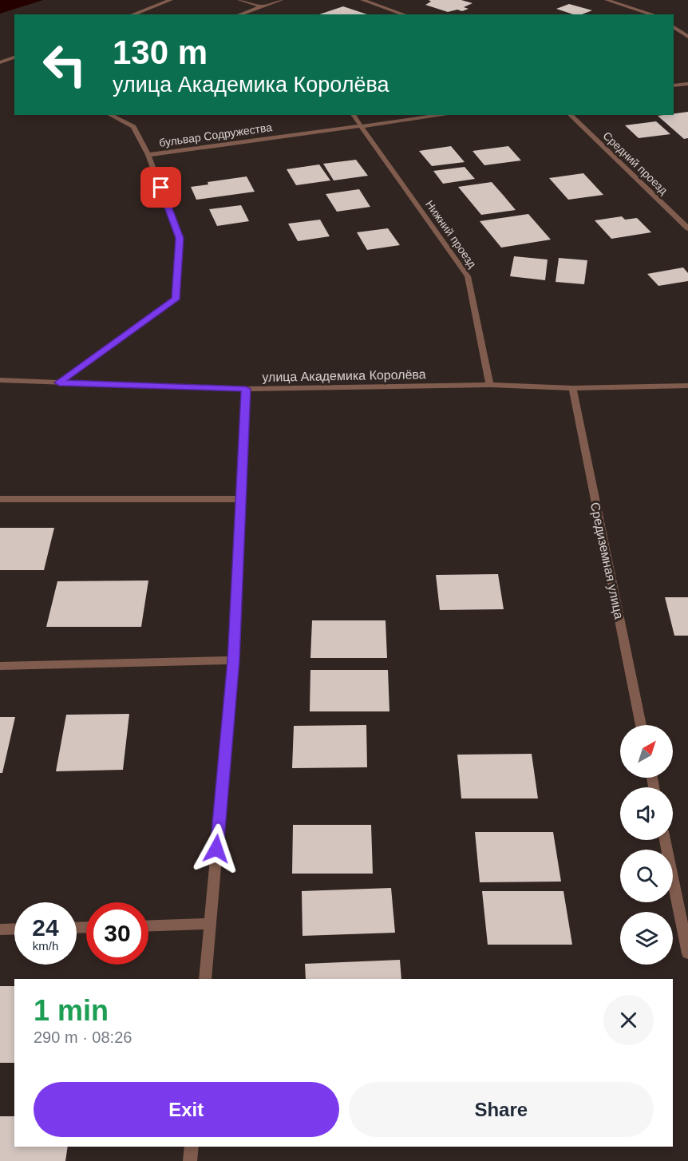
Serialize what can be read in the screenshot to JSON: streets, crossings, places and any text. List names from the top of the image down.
{
  "streets": {
    "street": [
      "бульвар Содружества",
      "Средний проезд",
      "Нижний проезд",
      "улица Академика Королёва",
      "Средиземная улица"
    ]
  },
  "crossings": [
    ["бульвар Содружества", "Нижний проезд"],
    ["бульвар Содружества", "улица Академика Королёва"],
    ["Нижний проезд", "улица Академика Королёва"],
    ["улица Академика Королёва", "Средиземная улица"]
  ],
  "north": "top right",
  "page": {
    "turn": ["130 m", "улица Академика Королёва"],
    "speed": "24 km/h",
    "limit": "30",
    "heading": ["1 min", "290 m · 08:26"],
    "buttons": ["Exit", "Share"]
  }
}
